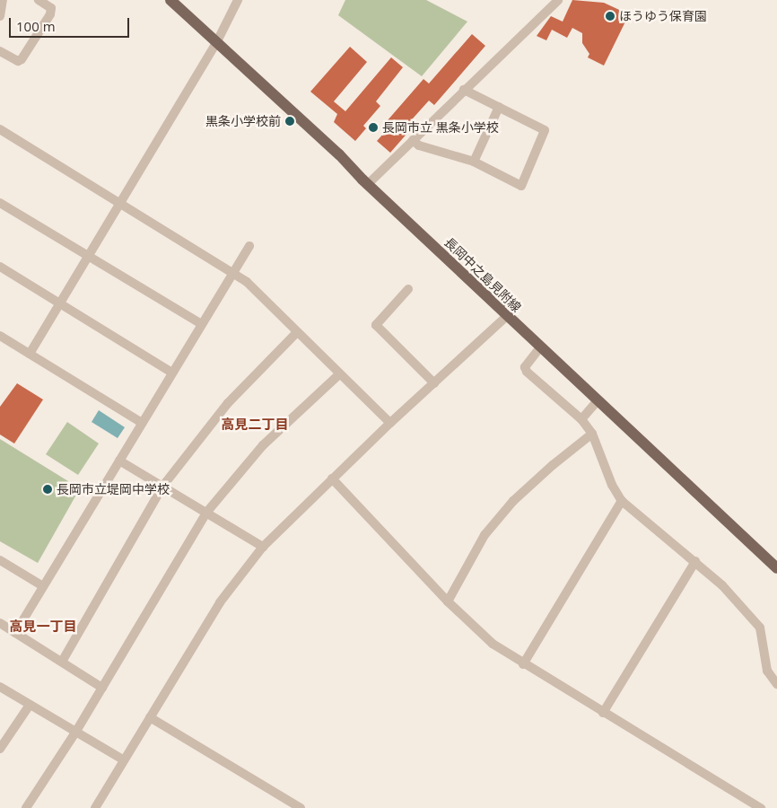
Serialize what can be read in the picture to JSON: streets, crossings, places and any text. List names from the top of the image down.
{
  "streets": {
    "main road": ["長岡中之島見附線"]
  },
  "districts": ["高見二丁目", "高見一丁目"],
  "places": [
    "ほうゆう保育園",
    "黒条小学校前",
    "長岡市立 黒条小学校",
    "長岡市立堤岡中学校"
  ],
  "scale_bar": "100 m"
}
